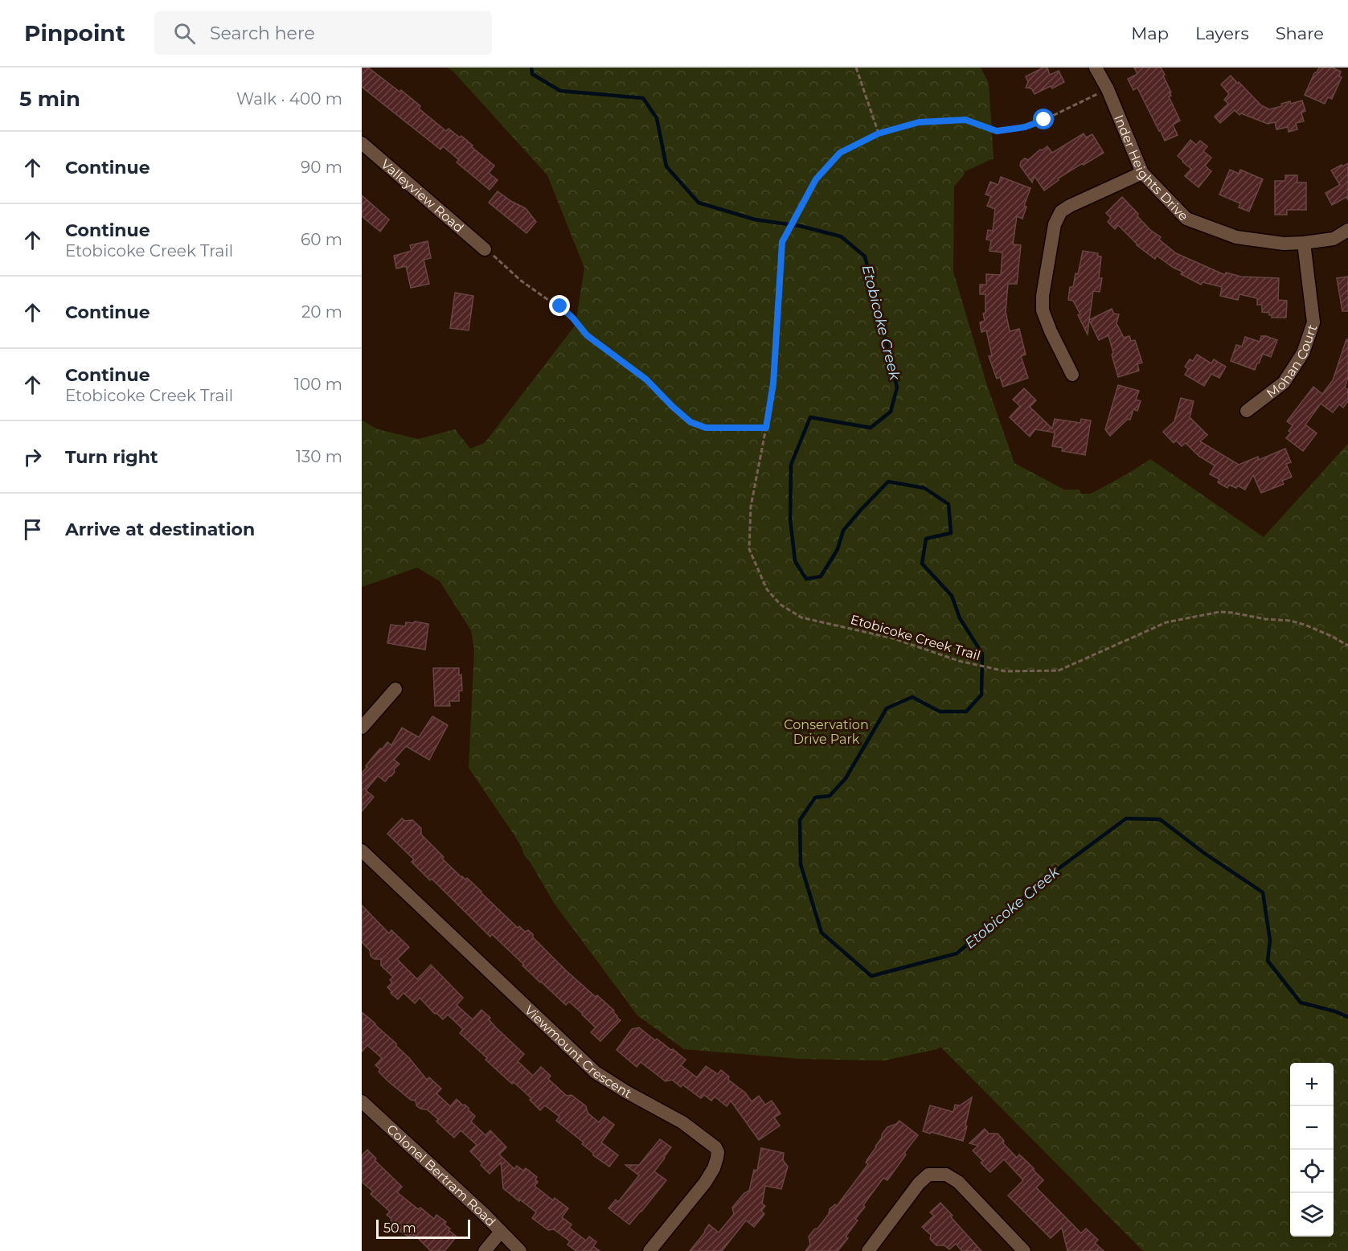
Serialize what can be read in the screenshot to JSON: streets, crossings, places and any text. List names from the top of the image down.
{
  "streets": {
    "street": [
      "Inder Heights Drive",
      "Valleyview Road",
      "Mohan Court",
      "Viewmount Crescent",
      "Colonel Bertram Road"
    ],
    "path": ["Etobicoke Creek Trail"]
  },
  "crossings": [
    ["Inder Heights Drive", "Mohan Court"]
  ],
  "water": ["Etobicoke Creek"],
  "parks": ["Conservation Drive Park"],
  "scale_bar": "50 m",
  "page": {
    "header": "Pinpoint",
    "search": "Search here",
    "nav": ["Map", "Layers", "Share"],
    "heading": ["5 min", "Walk · 400 m"],
    "list": [
      ["Continue", "90 m"],
      ["Continue", "Etobicoke Creek Trail", "60 m"],
      ["Continue", "20 m"],
      ["Continue", "Etobicoke Creek Trail", "100 m"],
      ["Turn right", "130 m"],
      "Arrive at destination"
    ],
    "map_buttons": ["+", "−"],
    "scale": "50 m"
  }
}
